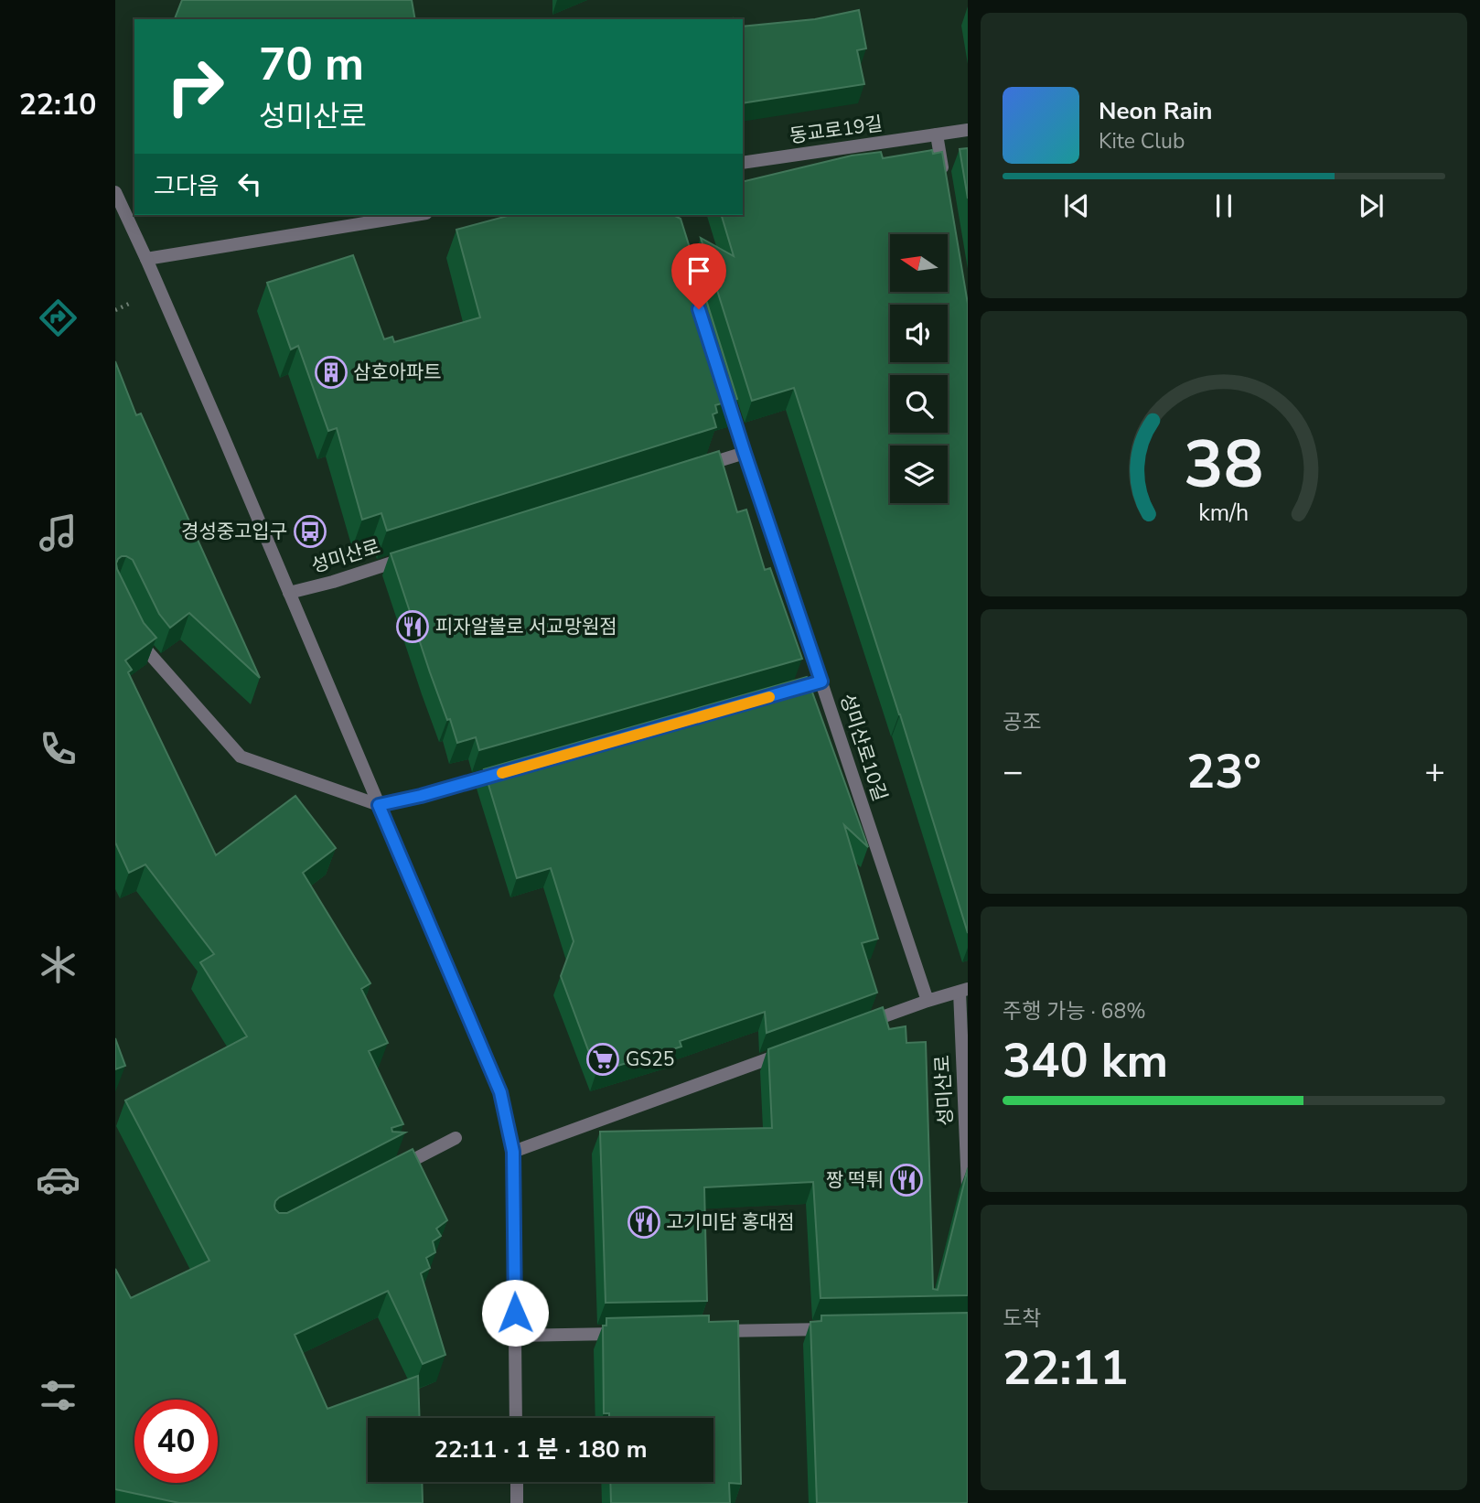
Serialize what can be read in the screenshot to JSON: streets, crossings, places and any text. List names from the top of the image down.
{
  "streets": {
    "street": ["동교로19길", "성미산로", "성미산로10길"]
  },
  "places": {
    "building": ["삼호아파트"],
    "bus stop": ["경성중고입구"],
    "restaurant": ["피자알볼로 서교망원점", "짱 떡튀", "고기미담 홍대점"],
    "supermarket": ["GS25"]
  },
  "north": "left",
  "page": {
    "tabs": "22:10",
    "turn": ["70 m", "성미산로"],
    "song": ["Neon Rain", "Kite Club"],
    "then": "그다음",
    "tile": [
      "공조",
      ["주행 가능 · 68%", "340 km"],
      ["도착", "22:11"]
    ],
    "heat": ["−", "23°", "+"],
    "limit": "40",
    "trip": "22:11 · 1 분 · 180 m",
    "gauge": ["38", "km/h"]
  }
}
